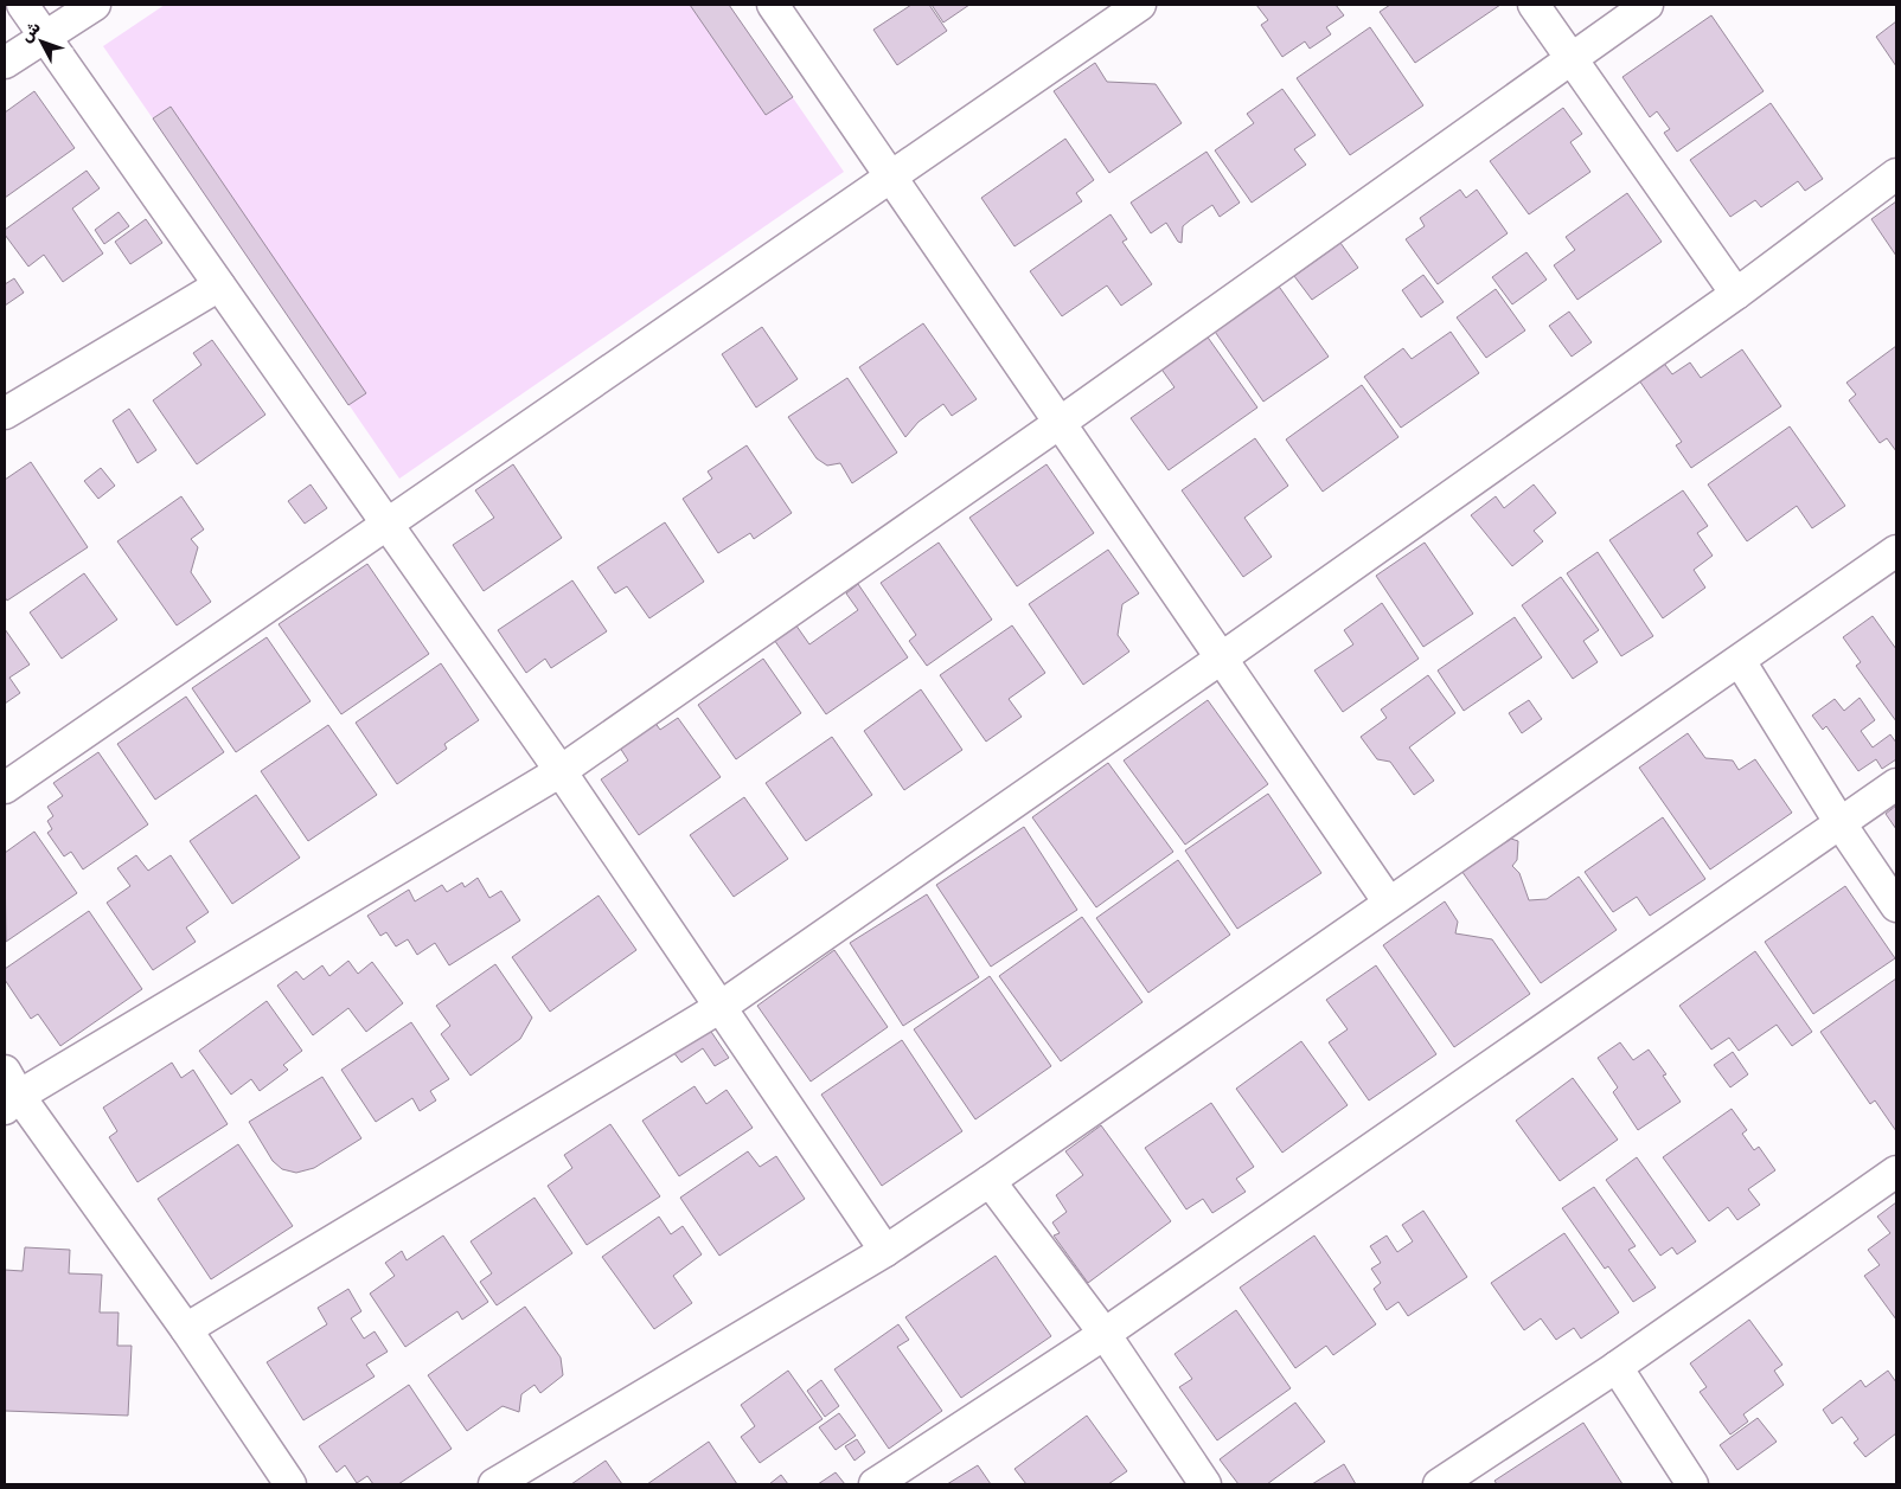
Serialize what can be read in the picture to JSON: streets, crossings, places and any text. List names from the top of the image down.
{
  "north": "top left"
}
